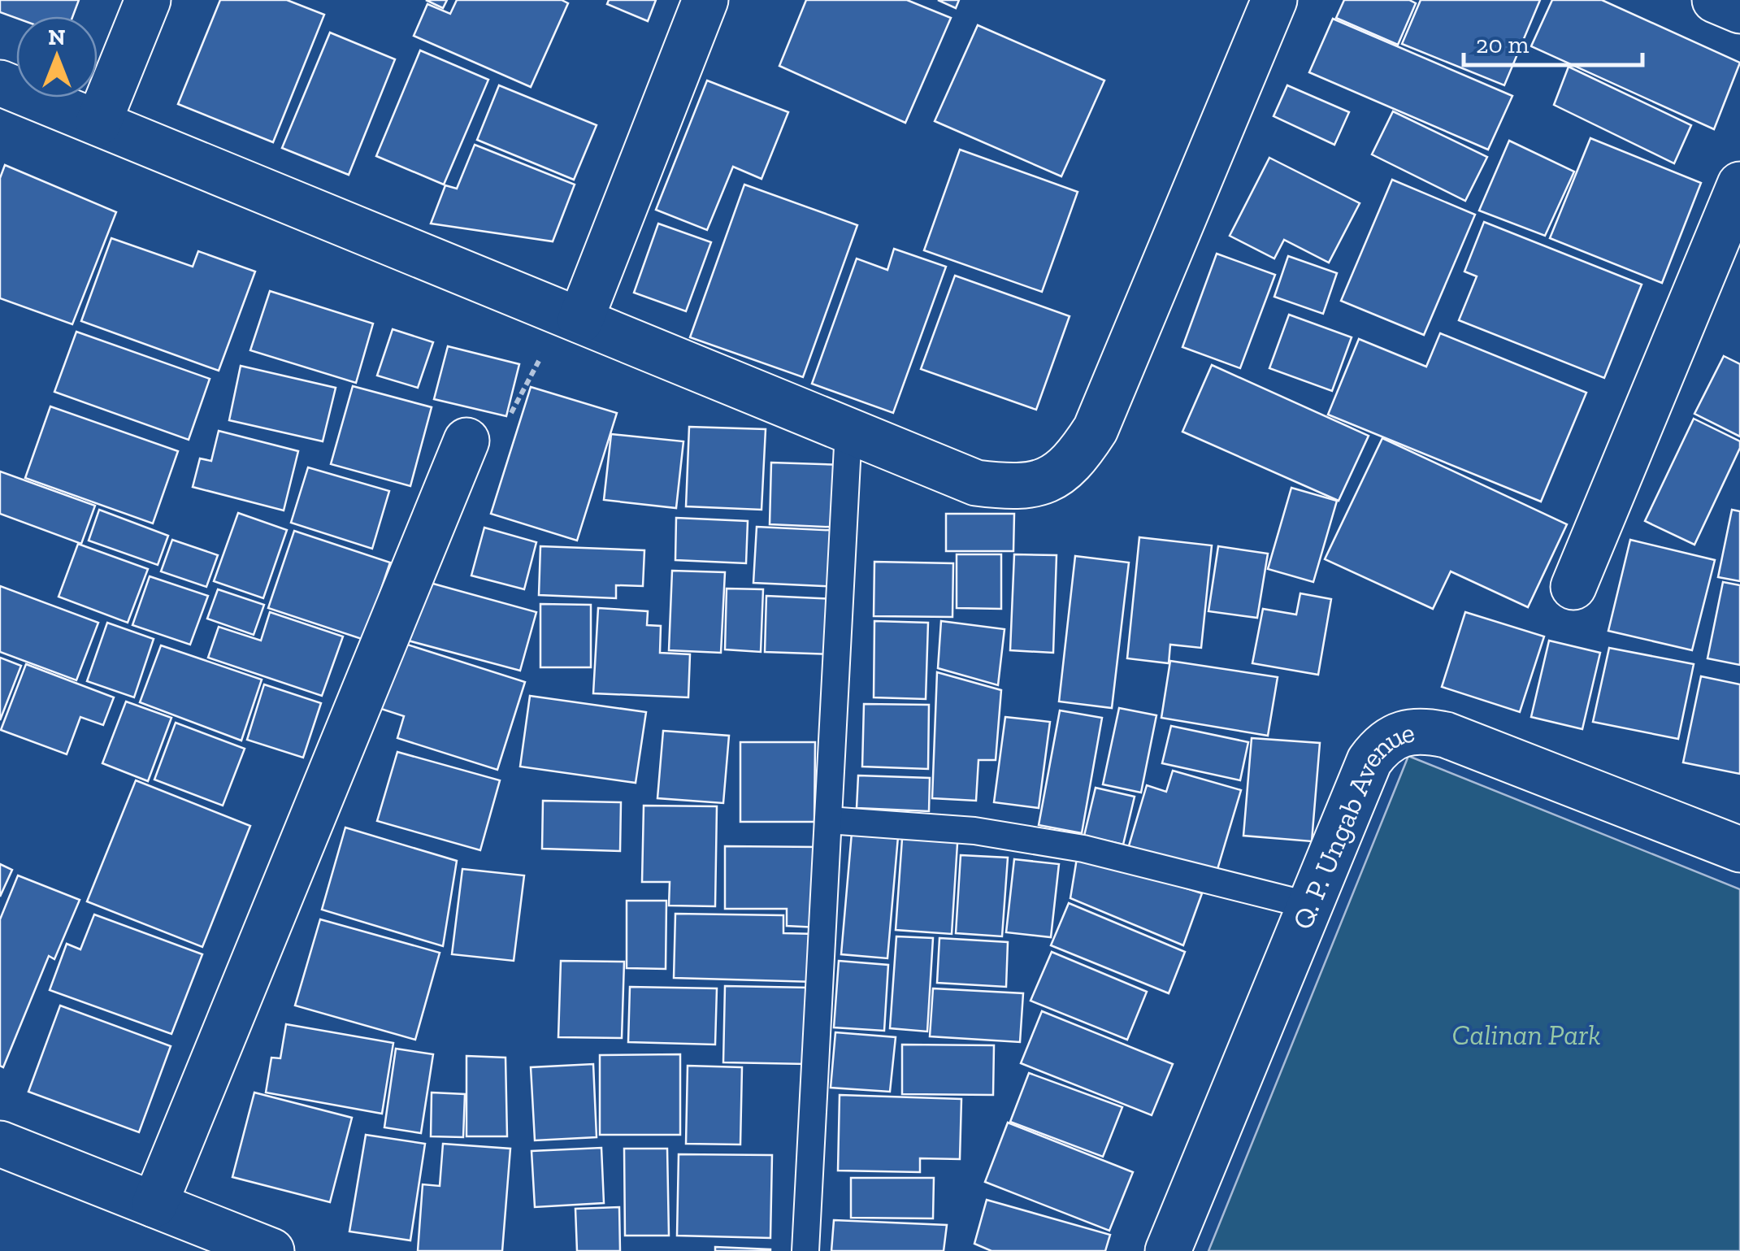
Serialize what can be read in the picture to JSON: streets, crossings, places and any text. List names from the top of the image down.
{
  "streets": {
    "street": ["Q. P. Ungab Avenue"]
  },
  "parks": ["Calinan Park"],
  "scale_bar": "20 m",
  "north": "top"
}
